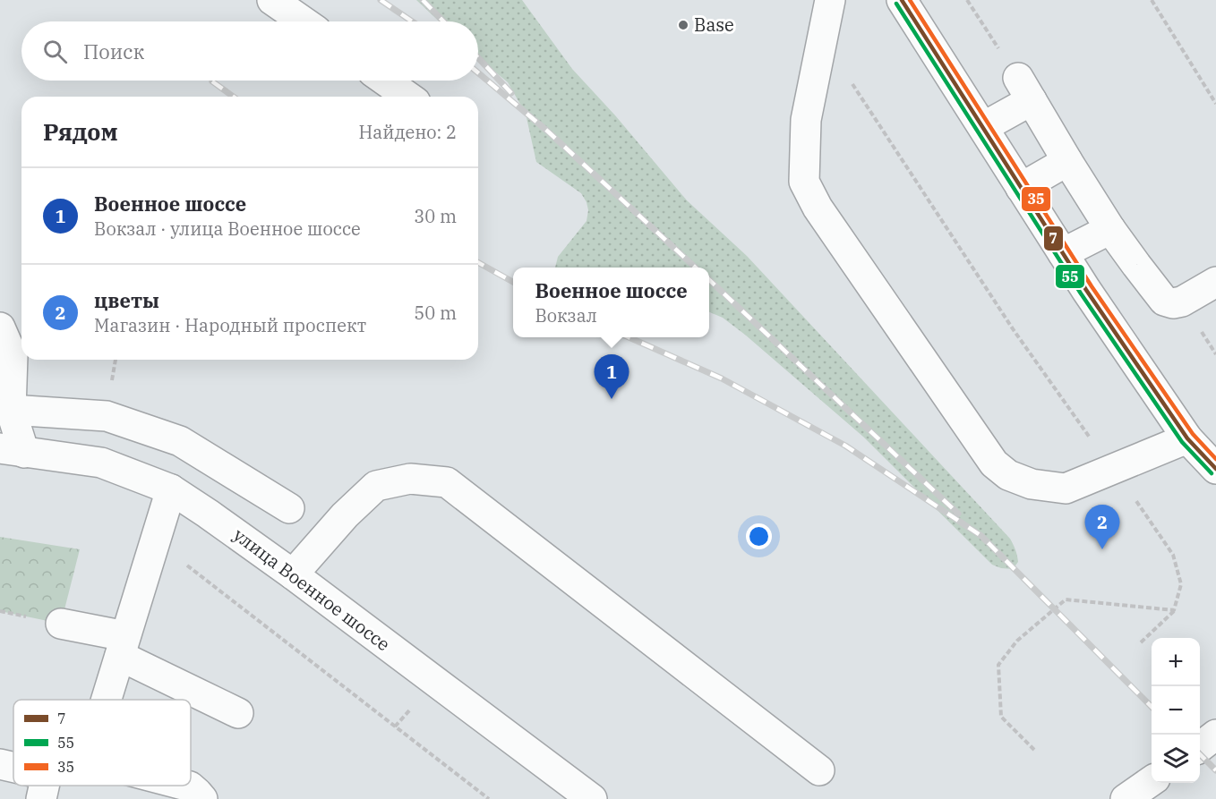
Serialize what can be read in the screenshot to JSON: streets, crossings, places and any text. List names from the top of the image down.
{
  "streets": {
    "main road": ["улица Военное шоссе"]
  },
  "places": ["Base"],
  "lines": ["transit line 7", "transit line 35", "transit line 55"],
  "legend": ["7", "55", "35"],
  "page": {
    "search": "Поиск",
    "heading": ["Рядом", "Найдено: 2"],
    "list": [
      {
        "mark": "1",
        "name": "Военное шоссе",
        "note": "Вокзал · улица Военное шоссе",
        "value": "30 m"
      },
      {
        "mark": "2",
        "name": "цветы",
        "note": "Магазин · Народный проспект",
        "value": "50 m"
      }
    ],
    "popup": ["Военное шоссе", "Вокзал"],
    "pins": ["1", "2"],
    "map_buttons": ["+", "−"]
  }
}
